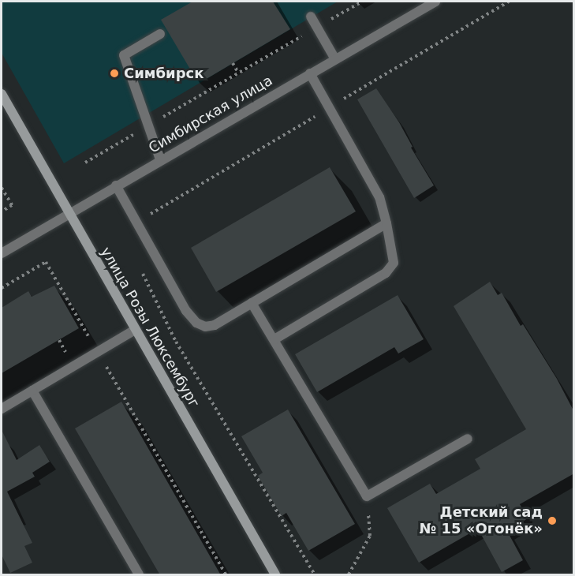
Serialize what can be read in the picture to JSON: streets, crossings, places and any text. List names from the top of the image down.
{
  "streets": {
    "main road": ["улица Розы Люксембург"],
    "street": ["Симбирская улица"]
  },
  "crossings": [
    ["Симбирская улица", "улица Розы Люксембург"]
  ],
  "places": ["Симбирск", "Детский сад № 15 «Огонёк»"]
}
